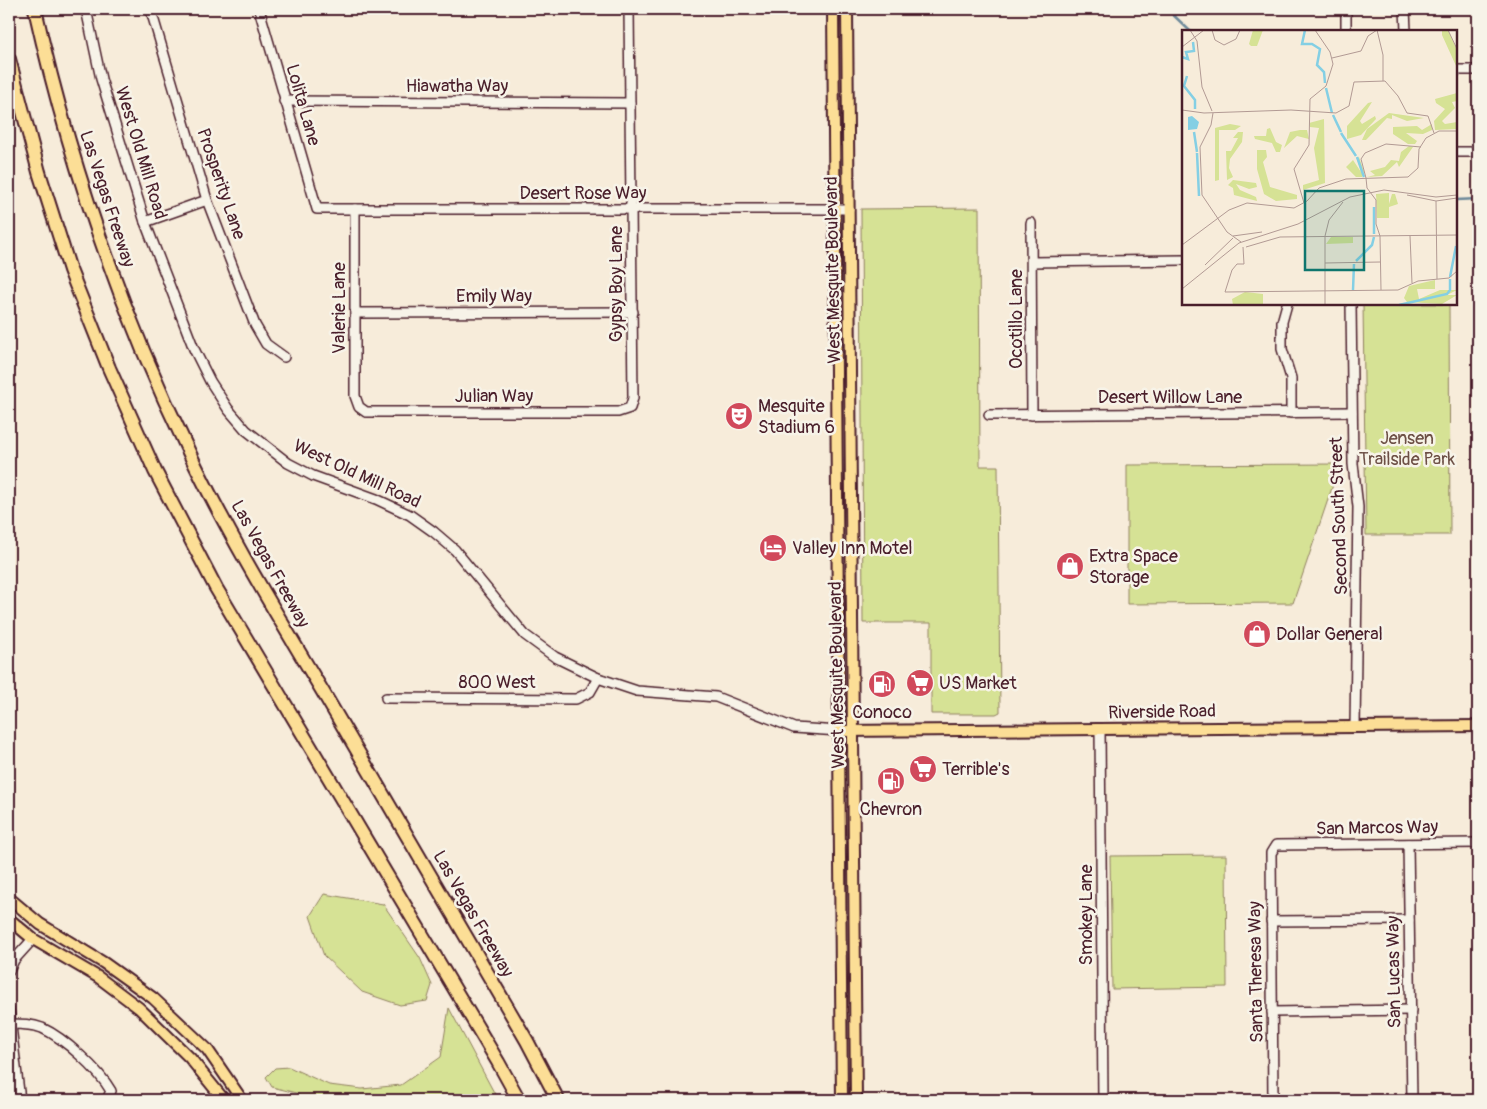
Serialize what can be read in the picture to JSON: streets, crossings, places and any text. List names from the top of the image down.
{
  "streets": {
    "highway": ["Las Vegas Freeway"],
    "main road": ["West Mesquite Boulevard", "Riverside Road"],
    "street": [
      "Hiawatha Way",
      "Lolita Lane",
      "West Old Mill Road",
      "Prosperity Lane",
      "Desert Rose Way",
      "Gypsy Boy Lane",
      "Emily Way",
      "Valerie Lane",
      "Ocotillo Lane",
      "Julian Way",
      "Desert Willow Lane",
      "Second South Street",
      "800 West",
      "San Marcos Way",
      "Smokey Lane",
      "Santa Theresa Way",
      "San Lucas Way"
    ]
  },
  "crossings": [
    ["Hiawatha Way", "Lolita Lane"],
    ["Hiawatha Way", "Gypsy Boy Lane"],
    ["Lolita Lane", "Desert Rose Way"],
    ["West Old Mill Road", "West Mesquite Boulevard"],
    ["West Old Mill Road", "800 West"],
    ["West Old Mill Road", "Riverside Road"],
    ["Desert Rose Way", "West Mesquite Boulevard"],
    ["Desert Rose Way", "Gypsy Boy Lane"],
    ["Desert Rose Way", "Valerie Lane"],
    ["West Mesquite Boulevard", "Riverside Road"],
    ["Gypsy Boy Lane", "Emily Way"],
    ["Gypsy Boy Lane", "Julian Way"],
    ["Emily Way", "Valerie Lane"],
    ["Valerie Lane", "Julian Way"],
    ["Ocotillo Lane", "Desert Willow Lane"],
    ["Desert Willow Lane", "Second South Street"],
    ["Second South Street", "Riverside Road"],
    ["Riverside Road", "Smokey Lane"],
    ["San Marcos Way", "Santa Theresa Way"],
    ["San Marcos Way", "San Lucas Way"]
  ],
  "parks": ["Jensen Trailside Park"],
  "places": {
    "theatre": ["Mesquite Stadium 6"],
    "hotel": ["Valley Inn Motel"],
    "shop": ["Extra Space Storage", "Dollar General"],
    "supermarket": ["US Market", "Terrible's"],
    "fuel station": ["Conoco", "Chevron"]
  }
}
